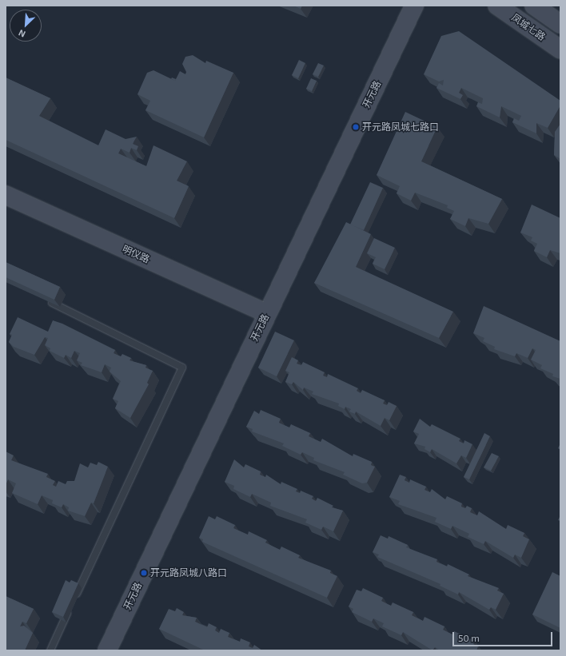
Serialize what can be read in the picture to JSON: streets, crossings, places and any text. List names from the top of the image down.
{
  "streets": {
    "street": ["凤城七路", "开元路", "明仪路"]
  },
  "crossings": [
    ["开元路", "明仪路"]
  ],
  "places": ["开元路凤城七路口", "开元路凤城八路口"],
  "scale_bar": "50 m",
  "north": "bottom left"
}
